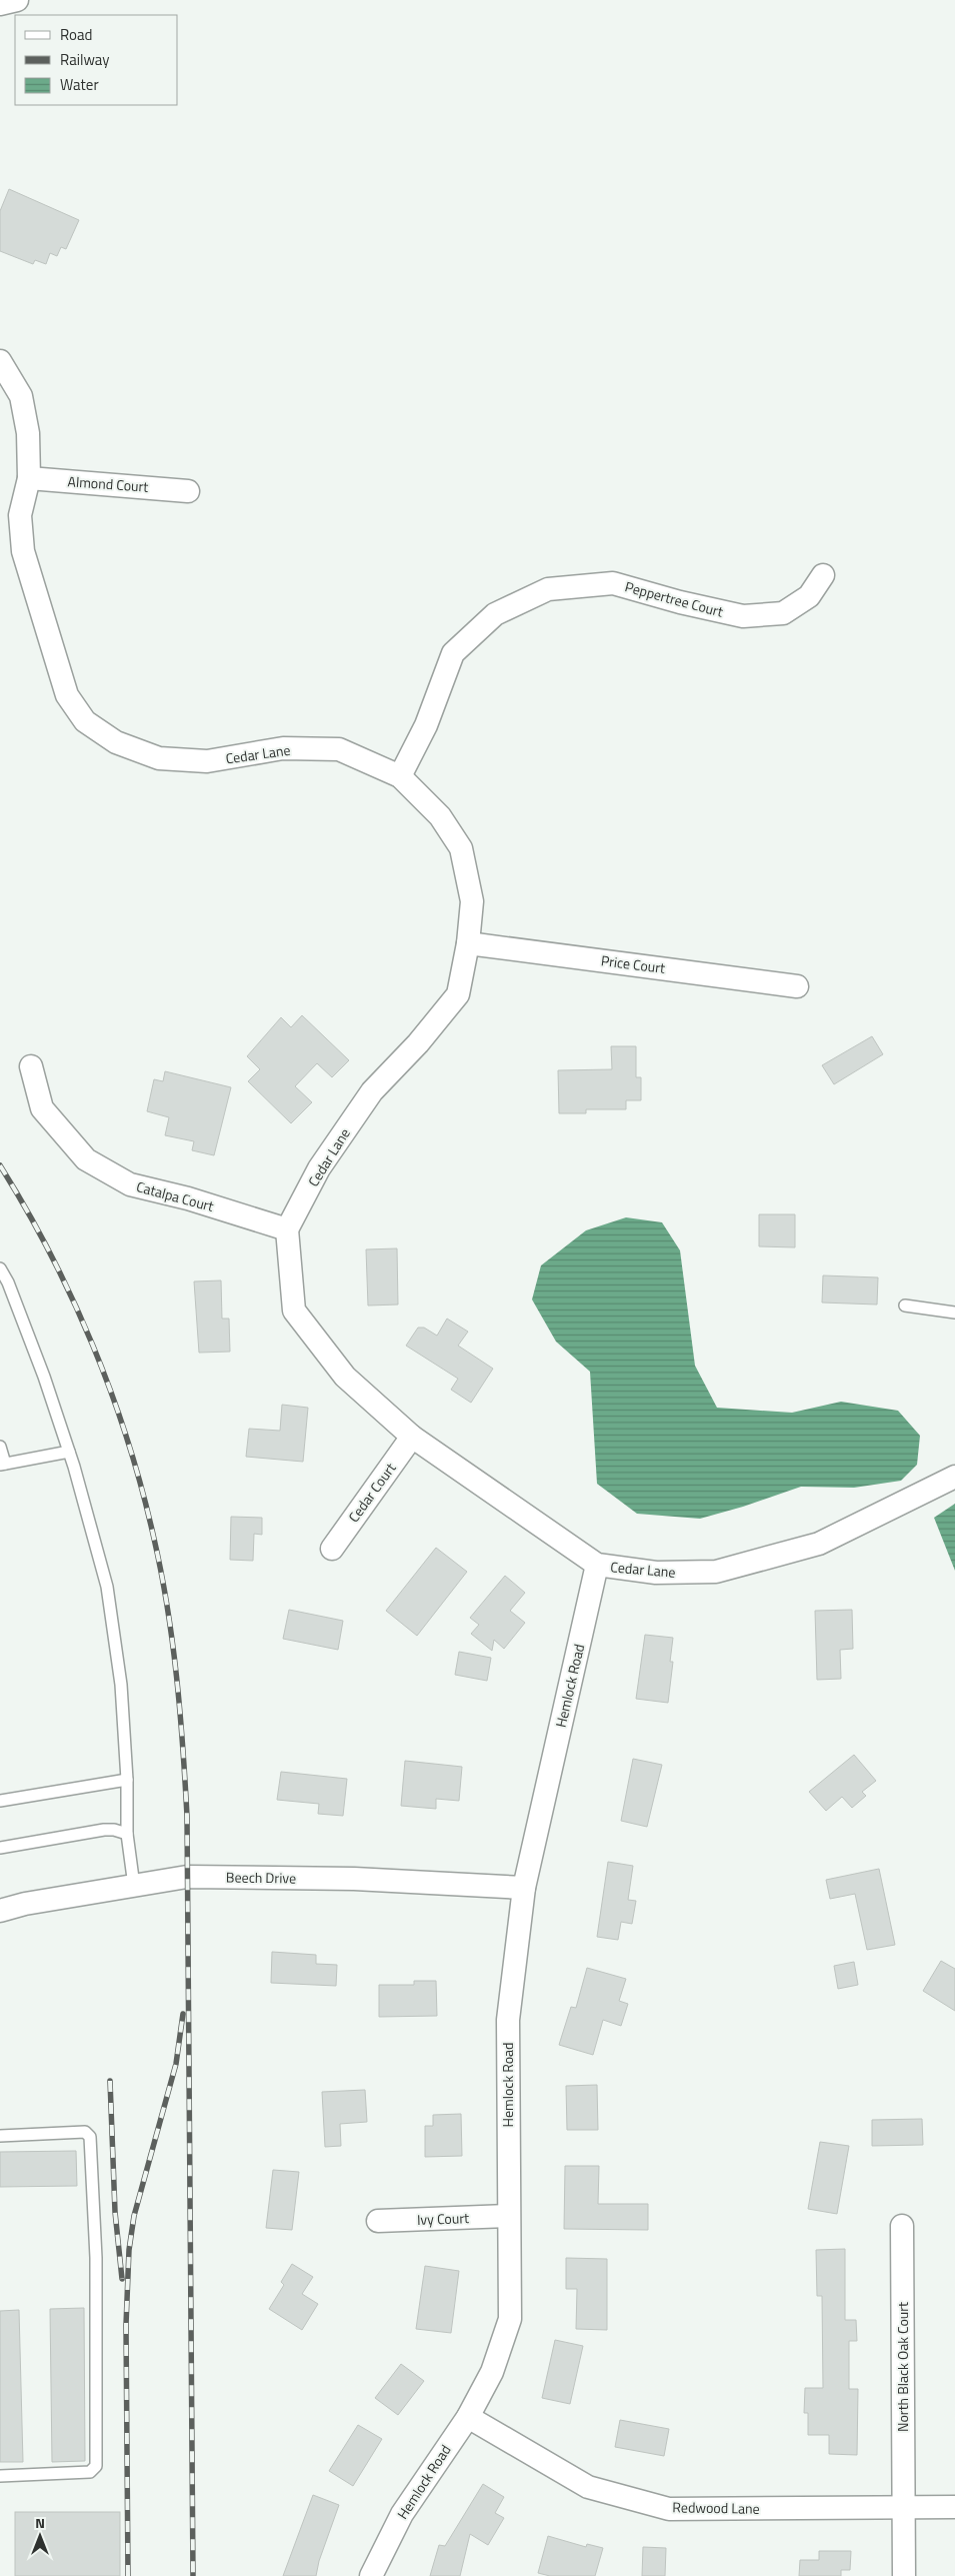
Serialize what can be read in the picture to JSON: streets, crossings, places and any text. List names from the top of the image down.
{
  "streets": {
    "street": [
      "Almond Court",
      "Peppertree Court",
      "Cedar Lane",
      "Price Court",
      "Catalpa Court",
      "Cedar Court",
      "Hemlock Road",
      "Beech Drive",
      "Ivy Court",
      "North Black Oak Court",
      "Redwood Lane"
    ]
  },
  "crossings": [
    ["Almond Court", "Cedar Lane"],
    ["Peppertree Court", "Cedar Lane"],
    ["Cedar Lane", "Price Court"],
    ["Cedar Lane", "Catalpa Court"],
    ["Cedar Lane", "Cedar Court"],
    ["Cedar Lane", "Hemlock Road"],
    ["Hemlock Road", "Beech Drive"],
    ["Hemlock Road", "Ivy Court"],
    ["Hemlock Road", "Redwood Lane"],
    ["North Black Oak Court", "Redwood Lane"]
  ],
  "legend": ["Road", "Railway", "Water"],
  "north": "top"
}
